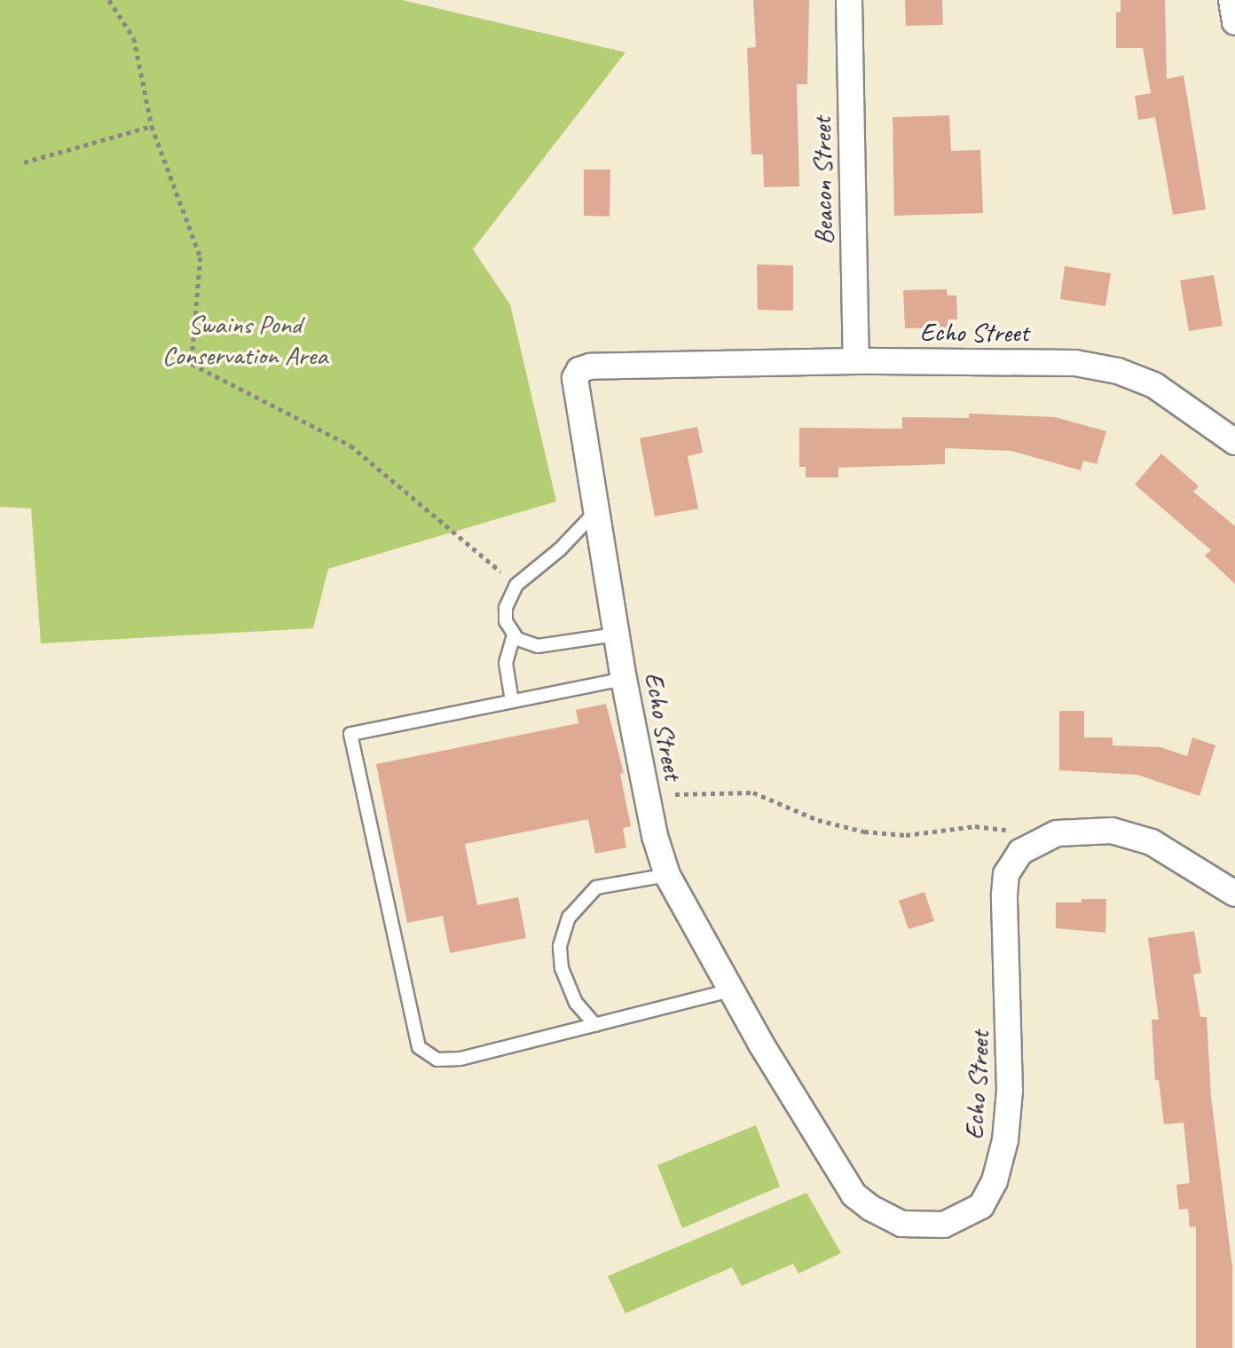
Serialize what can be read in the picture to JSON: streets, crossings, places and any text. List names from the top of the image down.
{
  "streets": {
    "street": ["Beacon Street", "Echo Street"]
  },
  "crossings": [
    ["Beacon Street", "Echo Street"]
  ],
  "parks": ["Swains Pond Conservation Area"]
}
